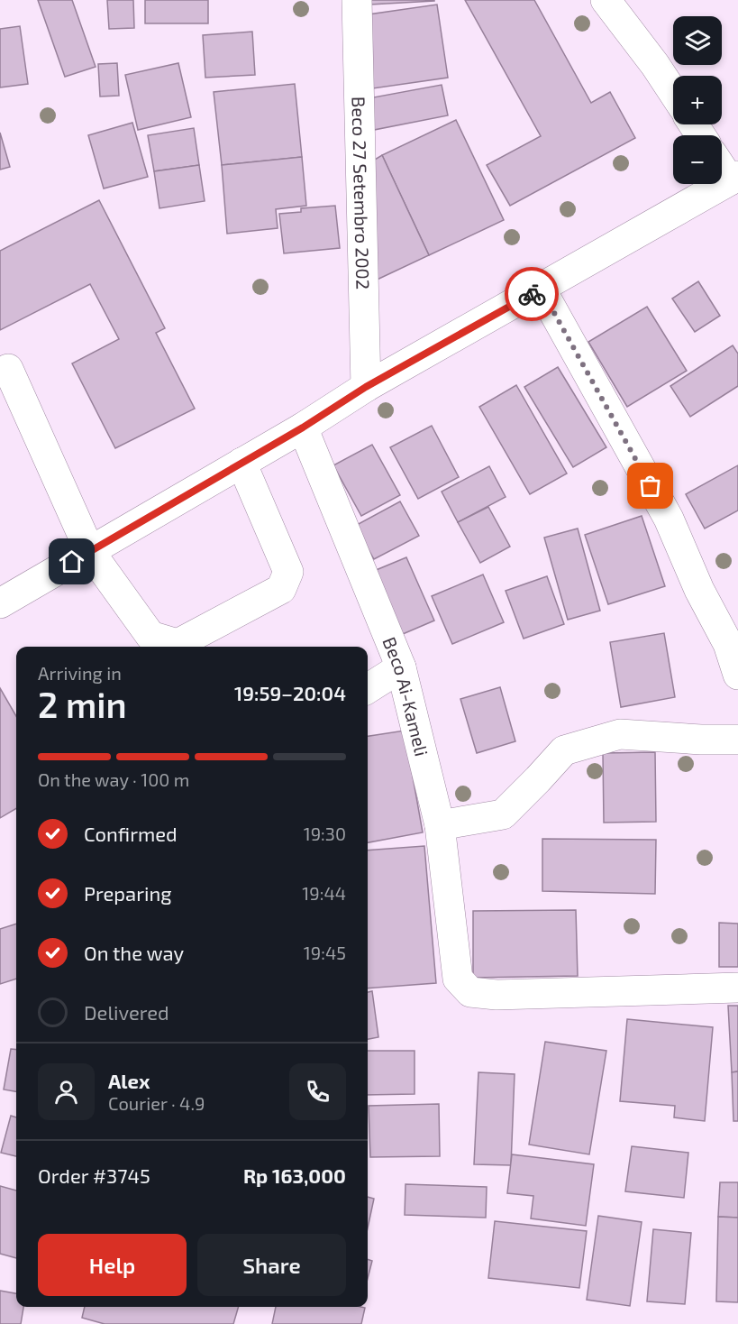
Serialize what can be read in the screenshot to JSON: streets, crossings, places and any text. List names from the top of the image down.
{
  "streets": {
    "main road": ["Beco 27 Setembro 2002", "Beco Ai-Kameli"]
  },
  "page": {
    "map_buttons": ["+", "−"],
    "heading": ["2 min", "Arriving in", "19:59–20:04"],
    "panel": [
      "Alex",
      "Courier · 4.9",
      "Order #3745",
      "Rp 163,000"
    ],
    "bar": "On the way · 100 m",
    "list": [
      ["Confirmed", "19:30"],
      ["Preparing", "19:44"],
      ["On the way", "19:45"],
      "Delivered"
    ],
    "buttons": ["Help", "Share"]
  }
}
